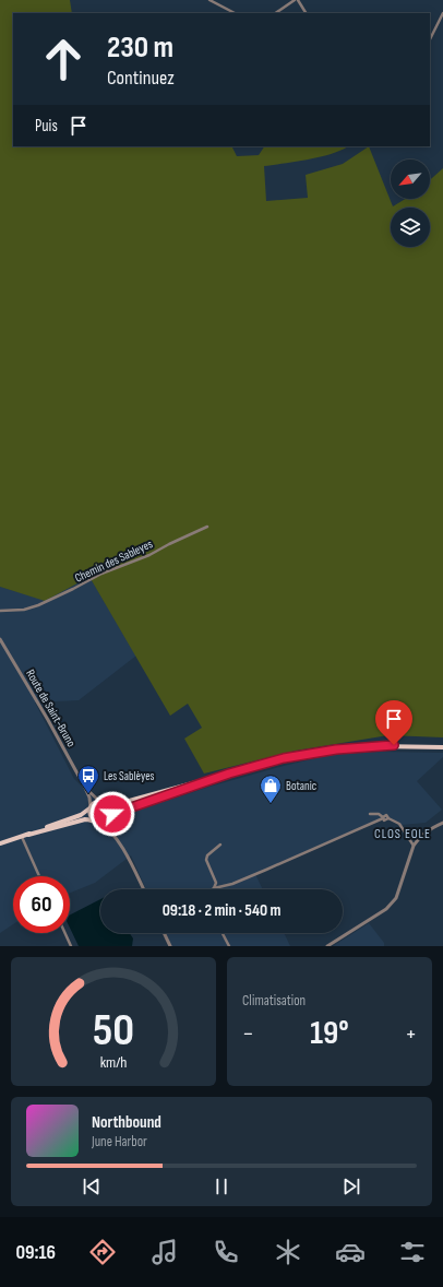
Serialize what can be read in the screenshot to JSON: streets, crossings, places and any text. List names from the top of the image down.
{
  "streets": {
    "street": ["Chemin des Sableyes", "Route de Saint-Bruno"]
  },
  "districts": ["CLOS EOLE"],
  "places": {
    "bus stop": ["Les Sablèyes"],
    "shop": ["Botanic"]
  },
  "north": "bottom left",
  "page": {
    "turn": ["230 m", "Continuez"],
    "then": "Puis",
    "limit": "60",
    "trip": "09:18 · 2 min · 540 m",
    "tile": "Climatisation",
    "heat": ["−", "19°", "+"],
    "song": ["Northbound", "June Harbor"],
    "tabs": "09:16",
    "gauge": ["50", "km/h"]
  }
}
